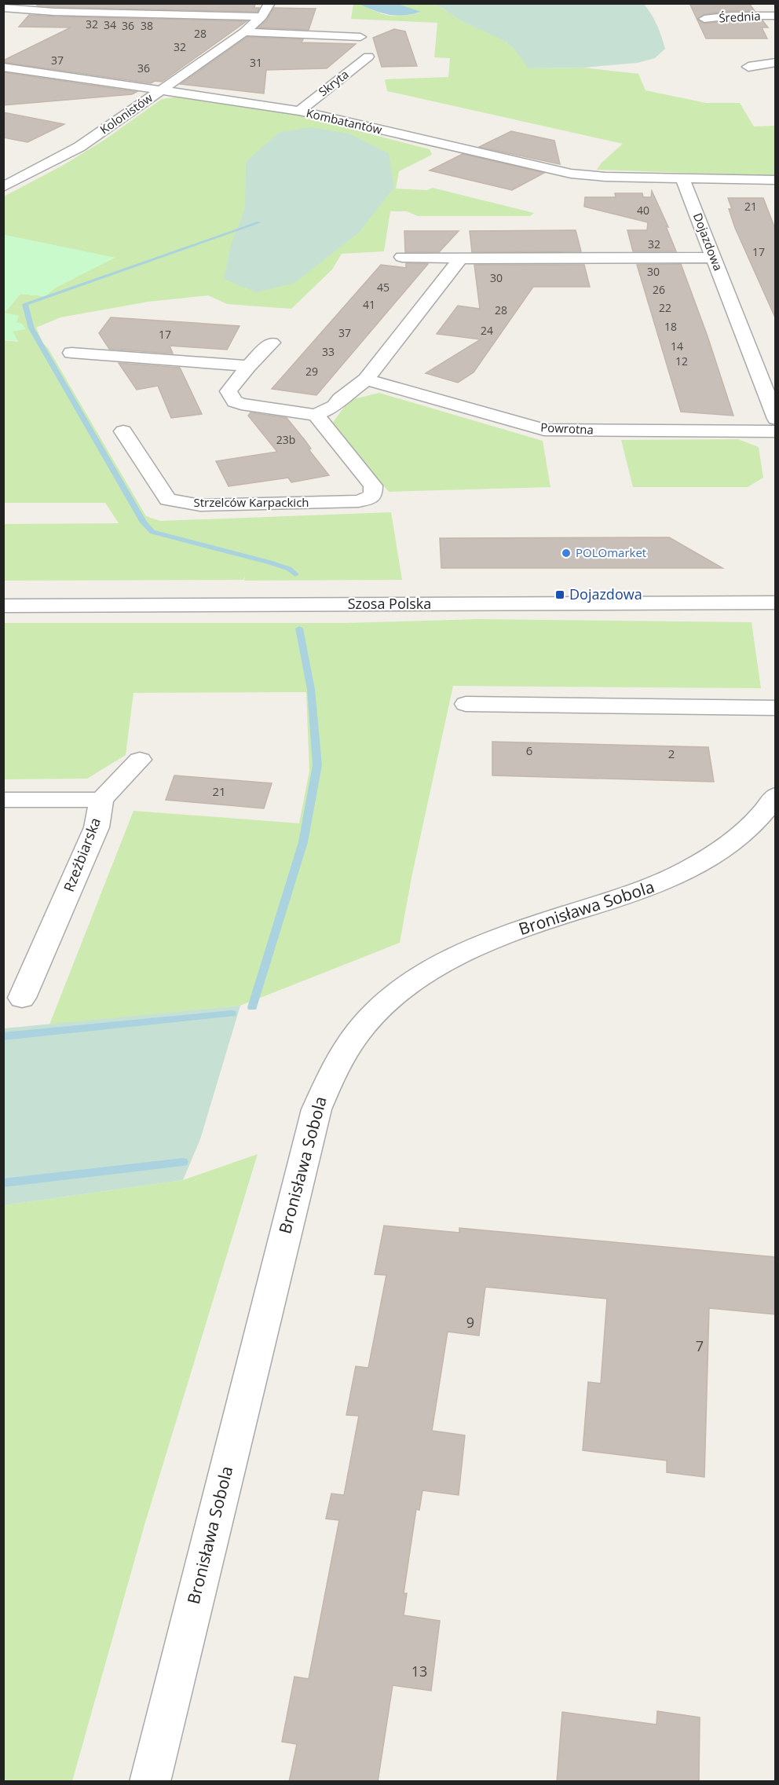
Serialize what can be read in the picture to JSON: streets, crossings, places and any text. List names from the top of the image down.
{
  "streets": {
    "street": [
      "Średnia",
      "Skryta",
      "Kolonistów",
      "Kombatantów",
      "Dojazdowa",
      "Powrotna",
      "Strzelców Karpackich",
      "Szosa Polska",
      "Rzeźbiarska",
      "Bronisława Sobola"
    ]
  },
  "crossings": [
    ["Skryta", "Kombatantów"],
    ["Kolonistów", "Kombatantów"],
    ["Kombatantów", "Dojazdowa"]
  ],
  "places": {
    "other": ["POLOmarket"],
    "transit": ["Dojazdowa"]
  },
  "house_numbers": [
    "32",
    "34",
    "36",
    "38",
    "28",
    "32",
    "37",
    "31",
    "36",
    "21",
    "40",
    "32",
    "17",
    "30",
    "30",
    "45",
    "26",
    "41",
    "22",
    "28",
    "18",
    "24",
    "37",
    "17",
    "14",
    "33",
    "12",
    "29",
    "23b",
    "6",
    "2",
    "21",
    "9",
    "7",
    "13"
  ]
}
